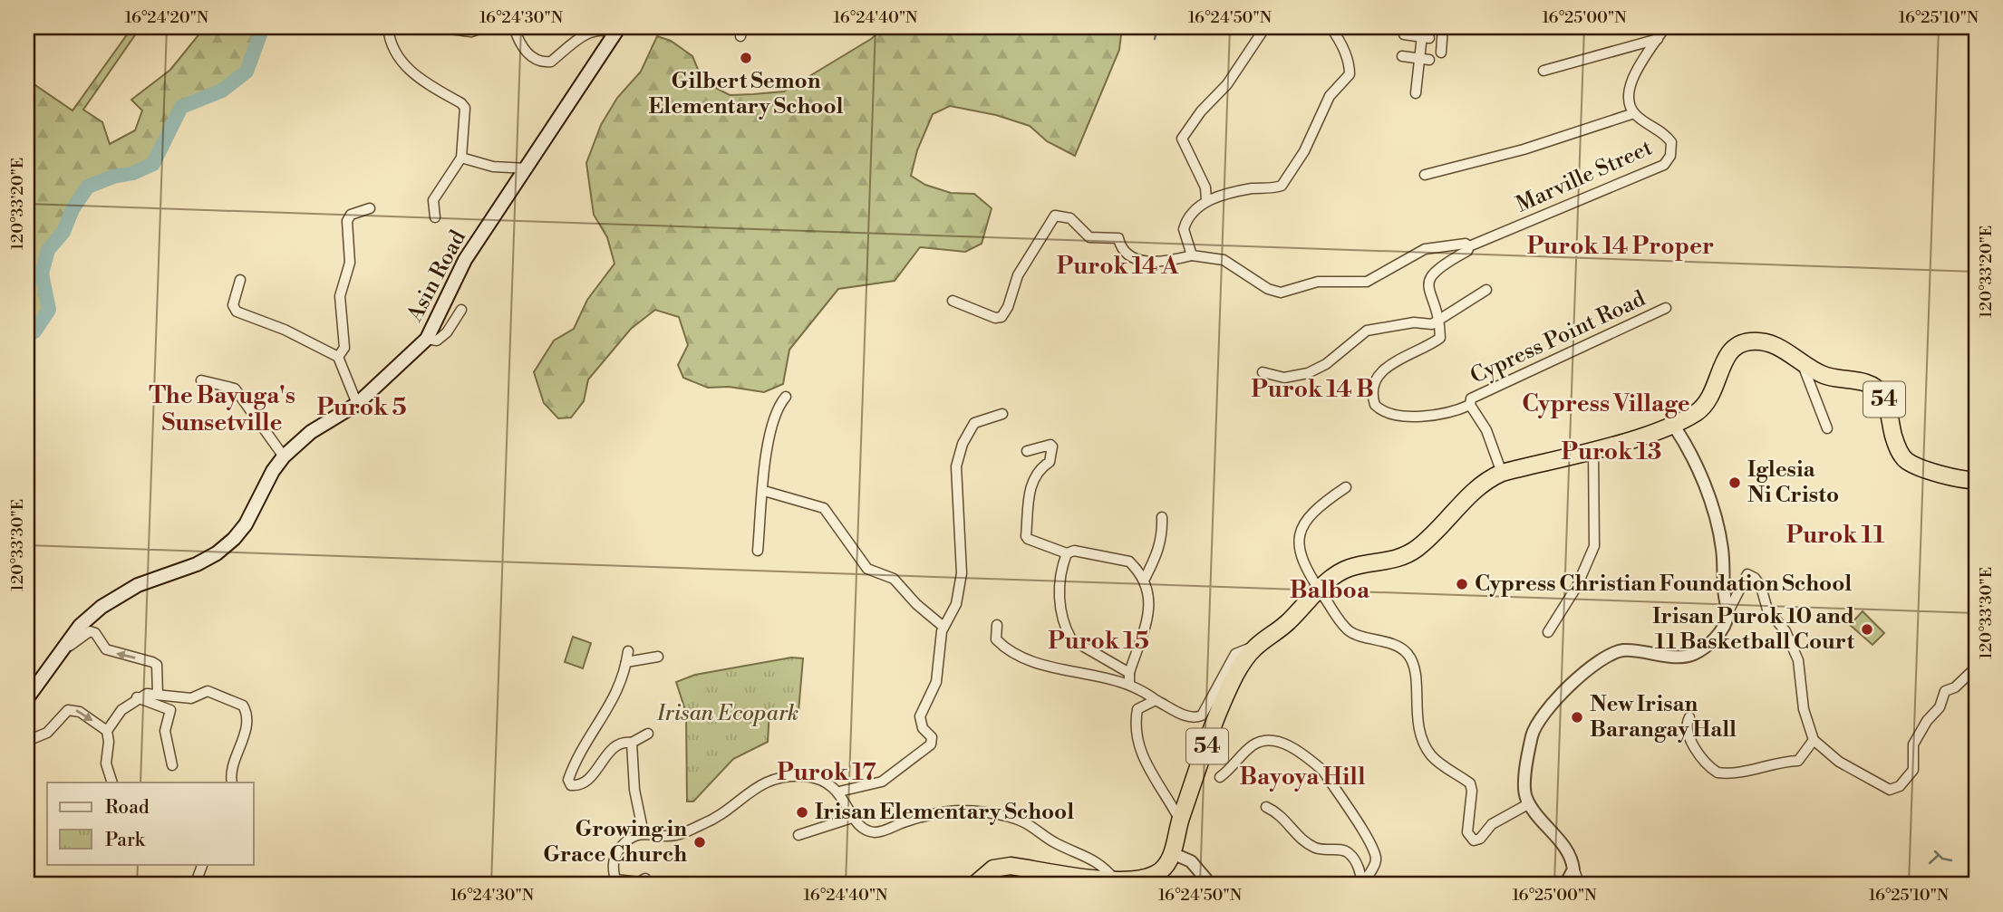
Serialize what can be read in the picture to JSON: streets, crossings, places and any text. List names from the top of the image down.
{
  "streets": {
    "highway": ["54"],
    "main road": ["Asin Road"],
    "street": ["Marville Street", "Cypress Point Road"]
  },
  "districts": [
    "Purok 14 Proper",
    "Purok 14 A",
    "Purok 14 B",
    "The Bayuga's Sunsetville",
    "Cypress Village",
    "Purok 5",
    "Purok 13",
    "Purok 11",
    "Balboa",
    "Purok 15",
    "Purok 17",
    "Bayoya Hill"
  ],
  "parks": ["Irisan Ecopark"],
  "places": [
    "Gilbert Semon Elementary School",
    "Iglesia Ni Cristo",
    "Cypress Christian Foundation School",
    "Irisan Purok 10 and 11 Basketball Court",
    "New Irisan Barangay Hall",
    "Irisan Elementary School",
    "Growing in Grace Church"
  ],
  "legend": ["Road", "Park"],
  "coordinates": [
    "16°24'20\"N",
    "16°24'30\"N",
    "16°24'40\"N",
    "16°24'50\"N",
    "16°25'00\"N",
    "16°25'10\"N",
    "120°33'20\"E",
    "120°33'30\"E"
  ]
}
